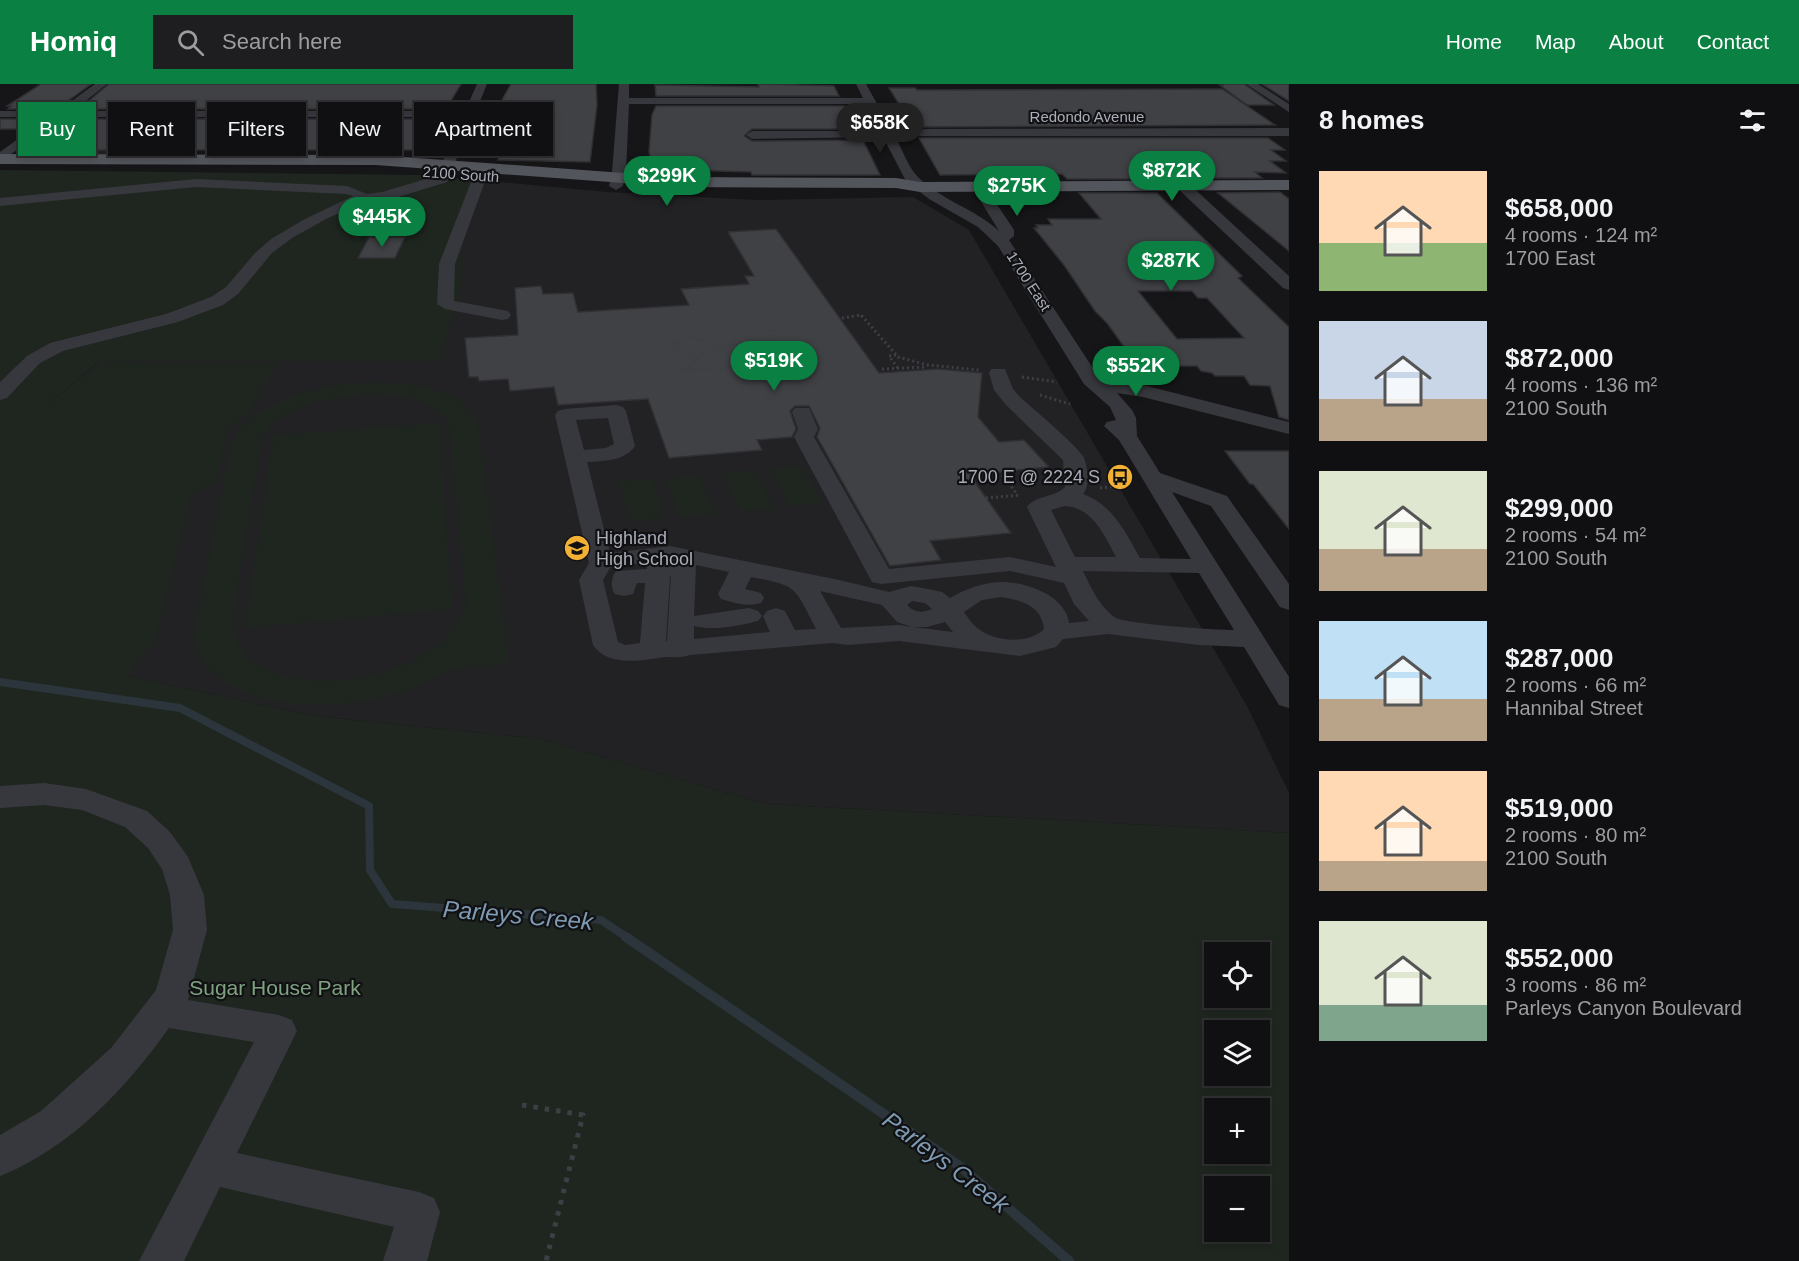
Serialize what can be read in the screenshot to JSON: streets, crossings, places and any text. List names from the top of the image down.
{
  "streets": {
    "main road": ["2100 South"],
    "street": ["Redondo Avenue", "1700 East"]
  },
  "crossings": [
    ["Redondo Avenue", "1700 East"],
    ["2100 South", "1700 East"]
  ],
  "water": ["Parleys Creek"],
  "parks": ["Sugar House Park"],
  "places": {
    "bus stop": ["1700 E @ 2224 S"],
    "school or university": ["Highland High School"]
  },
  "page": {
    "header": "Homiq",
    "search": "Search here",
    "nav": [
      "Home",
      "Map",
      "About",
      "Contact"
    ],
    "heading": "8 homes",
    "chip": [
      "Buy",
      "Rent",
      "Filters",
      "New",
      "Apartment"
    ],
    "price": [
      "$658K",
      "$872K",
      "$299K",
      "$275K",
      "$445K",
      "$287K",
      "$519K",
      "$552K"
    ],
    "list": [
      {
        "name": "$658,000",
        "note": "4 rooms · 124 m² · 1700 East"
      },
      {
        "name": "$872,000",
        "note": "4 rooms · 136 m² · 2100 South"
      },
      {
        "name": "$299,000",
        "note": "2 rooms · 54 m² · 2100 South"
      },
      {
        "name": "$287,000",
        "note": "2 rooms · 66 m² · Hannibal Street"
      },
      {
        "name": "$519,000",
        "note": "2 rooms · 80 m² · 2100 South"
      },
      {
        "name": "$552,000",
        "note": "3 rooms · 86 m² · Parleys Canyon Boulevard"
      }
    ],
    "map_buttons": ["+", "−"]
  }
}
